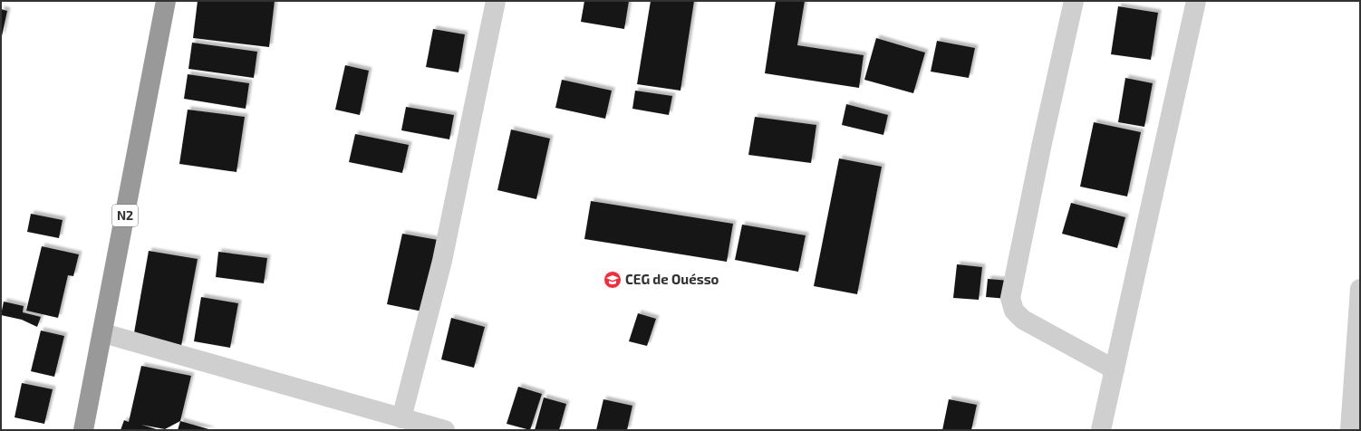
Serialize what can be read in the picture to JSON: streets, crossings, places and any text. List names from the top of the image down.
{
  "streets": {
    "highway": ["N2"]
  },
  "places": {
    "school or university": ["CEG de Ouésso"]
  }
}
